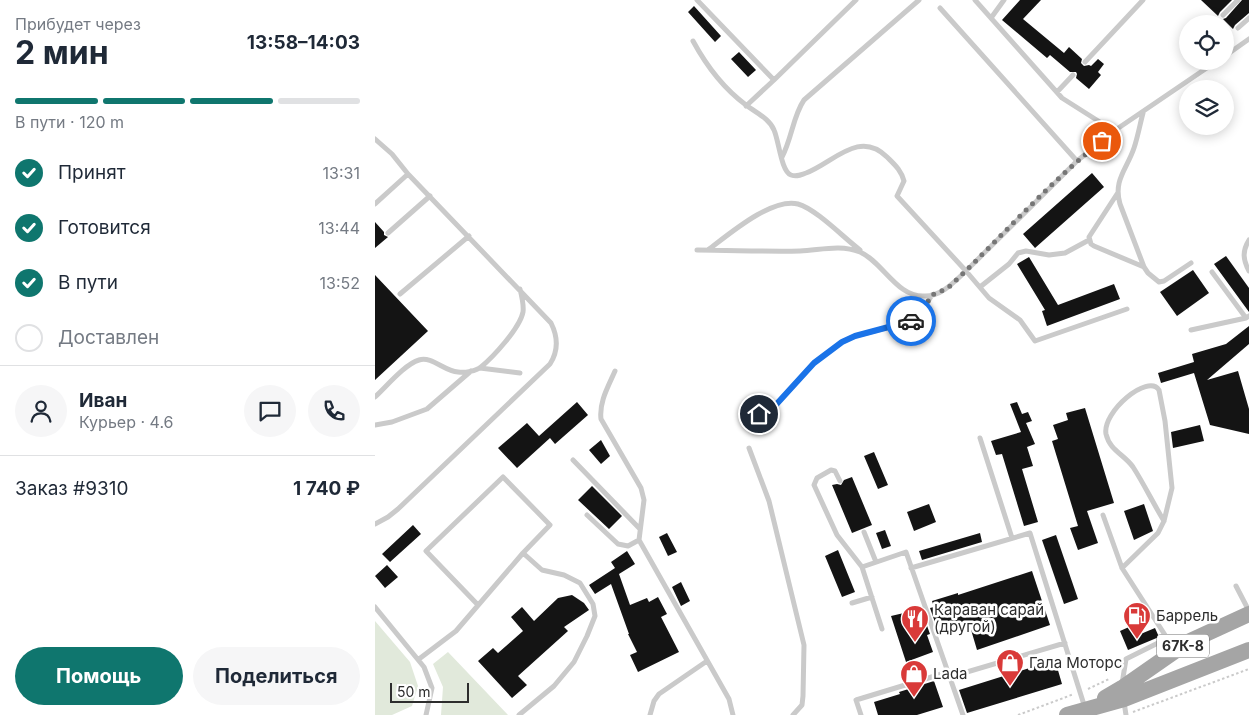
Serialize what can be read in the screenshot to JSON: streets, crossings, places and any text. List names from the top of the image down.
{
  "streets": {
    "main road": ["67К-8"]
  },
  "places": {
    "fuel station": ["Баррель"],
    "restaurant": ["Караван сарай (другой)"],
    "shop": ["Гала Моторс", "Lada"]
  },
  "scale_bar": "50 m",
  "page": {
    "heading": ["2 мин", "Прибудет через", "13:58–14:03"],
    "panel": [
      "Иван",
      "Курьер · 4.6",
      "Заказ #9310",
      "1 740 ₽"
    ],
    "bar": "В пути · 120 m",
    "list": [
      ["Принят", "13:31"],
      ["Готовится", "13:44"],
      ["В пути", "13:52"],
      "Доставлен"
    ],
    "buttons": ["Помощь", "Поделиться"],
    "scale": "50 m"
  }
}
